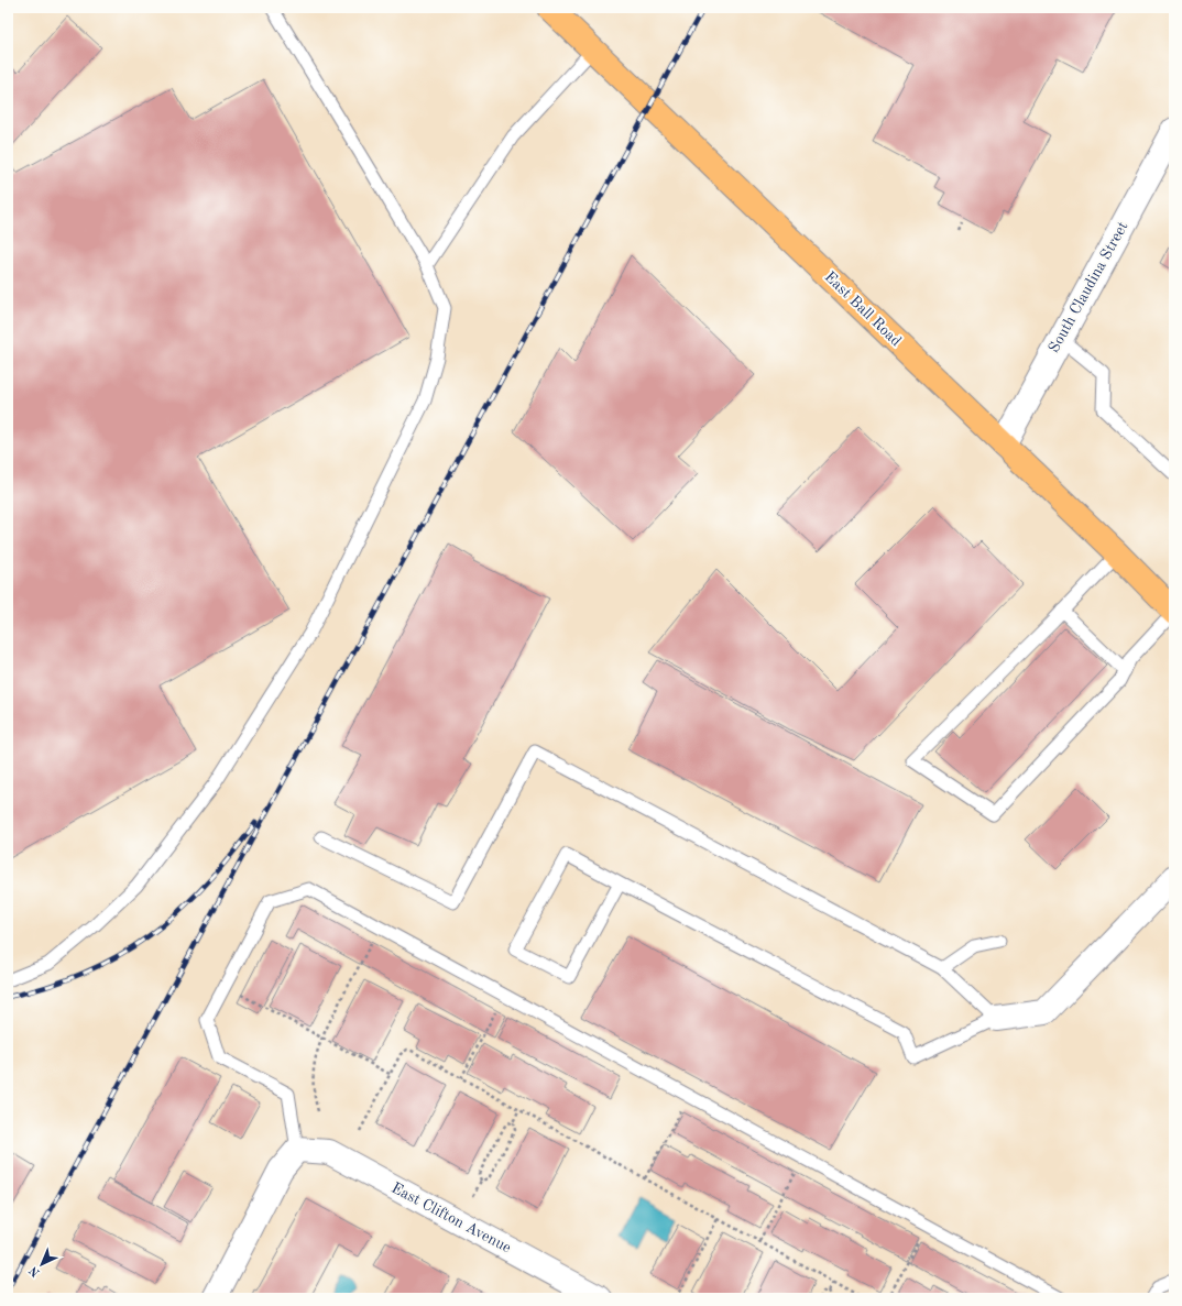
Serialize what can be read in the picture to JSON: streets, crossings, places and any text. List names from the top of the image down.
{
  "streets": {
    "main road": ["East Ball Road"],
    "street": ["South Claudina Street", "East Clifton Avenue"]
  },
  "crossings": [
    ["South Claudina Street", "East Ball Road"]
  ],
  "north": "bottom left"
}
